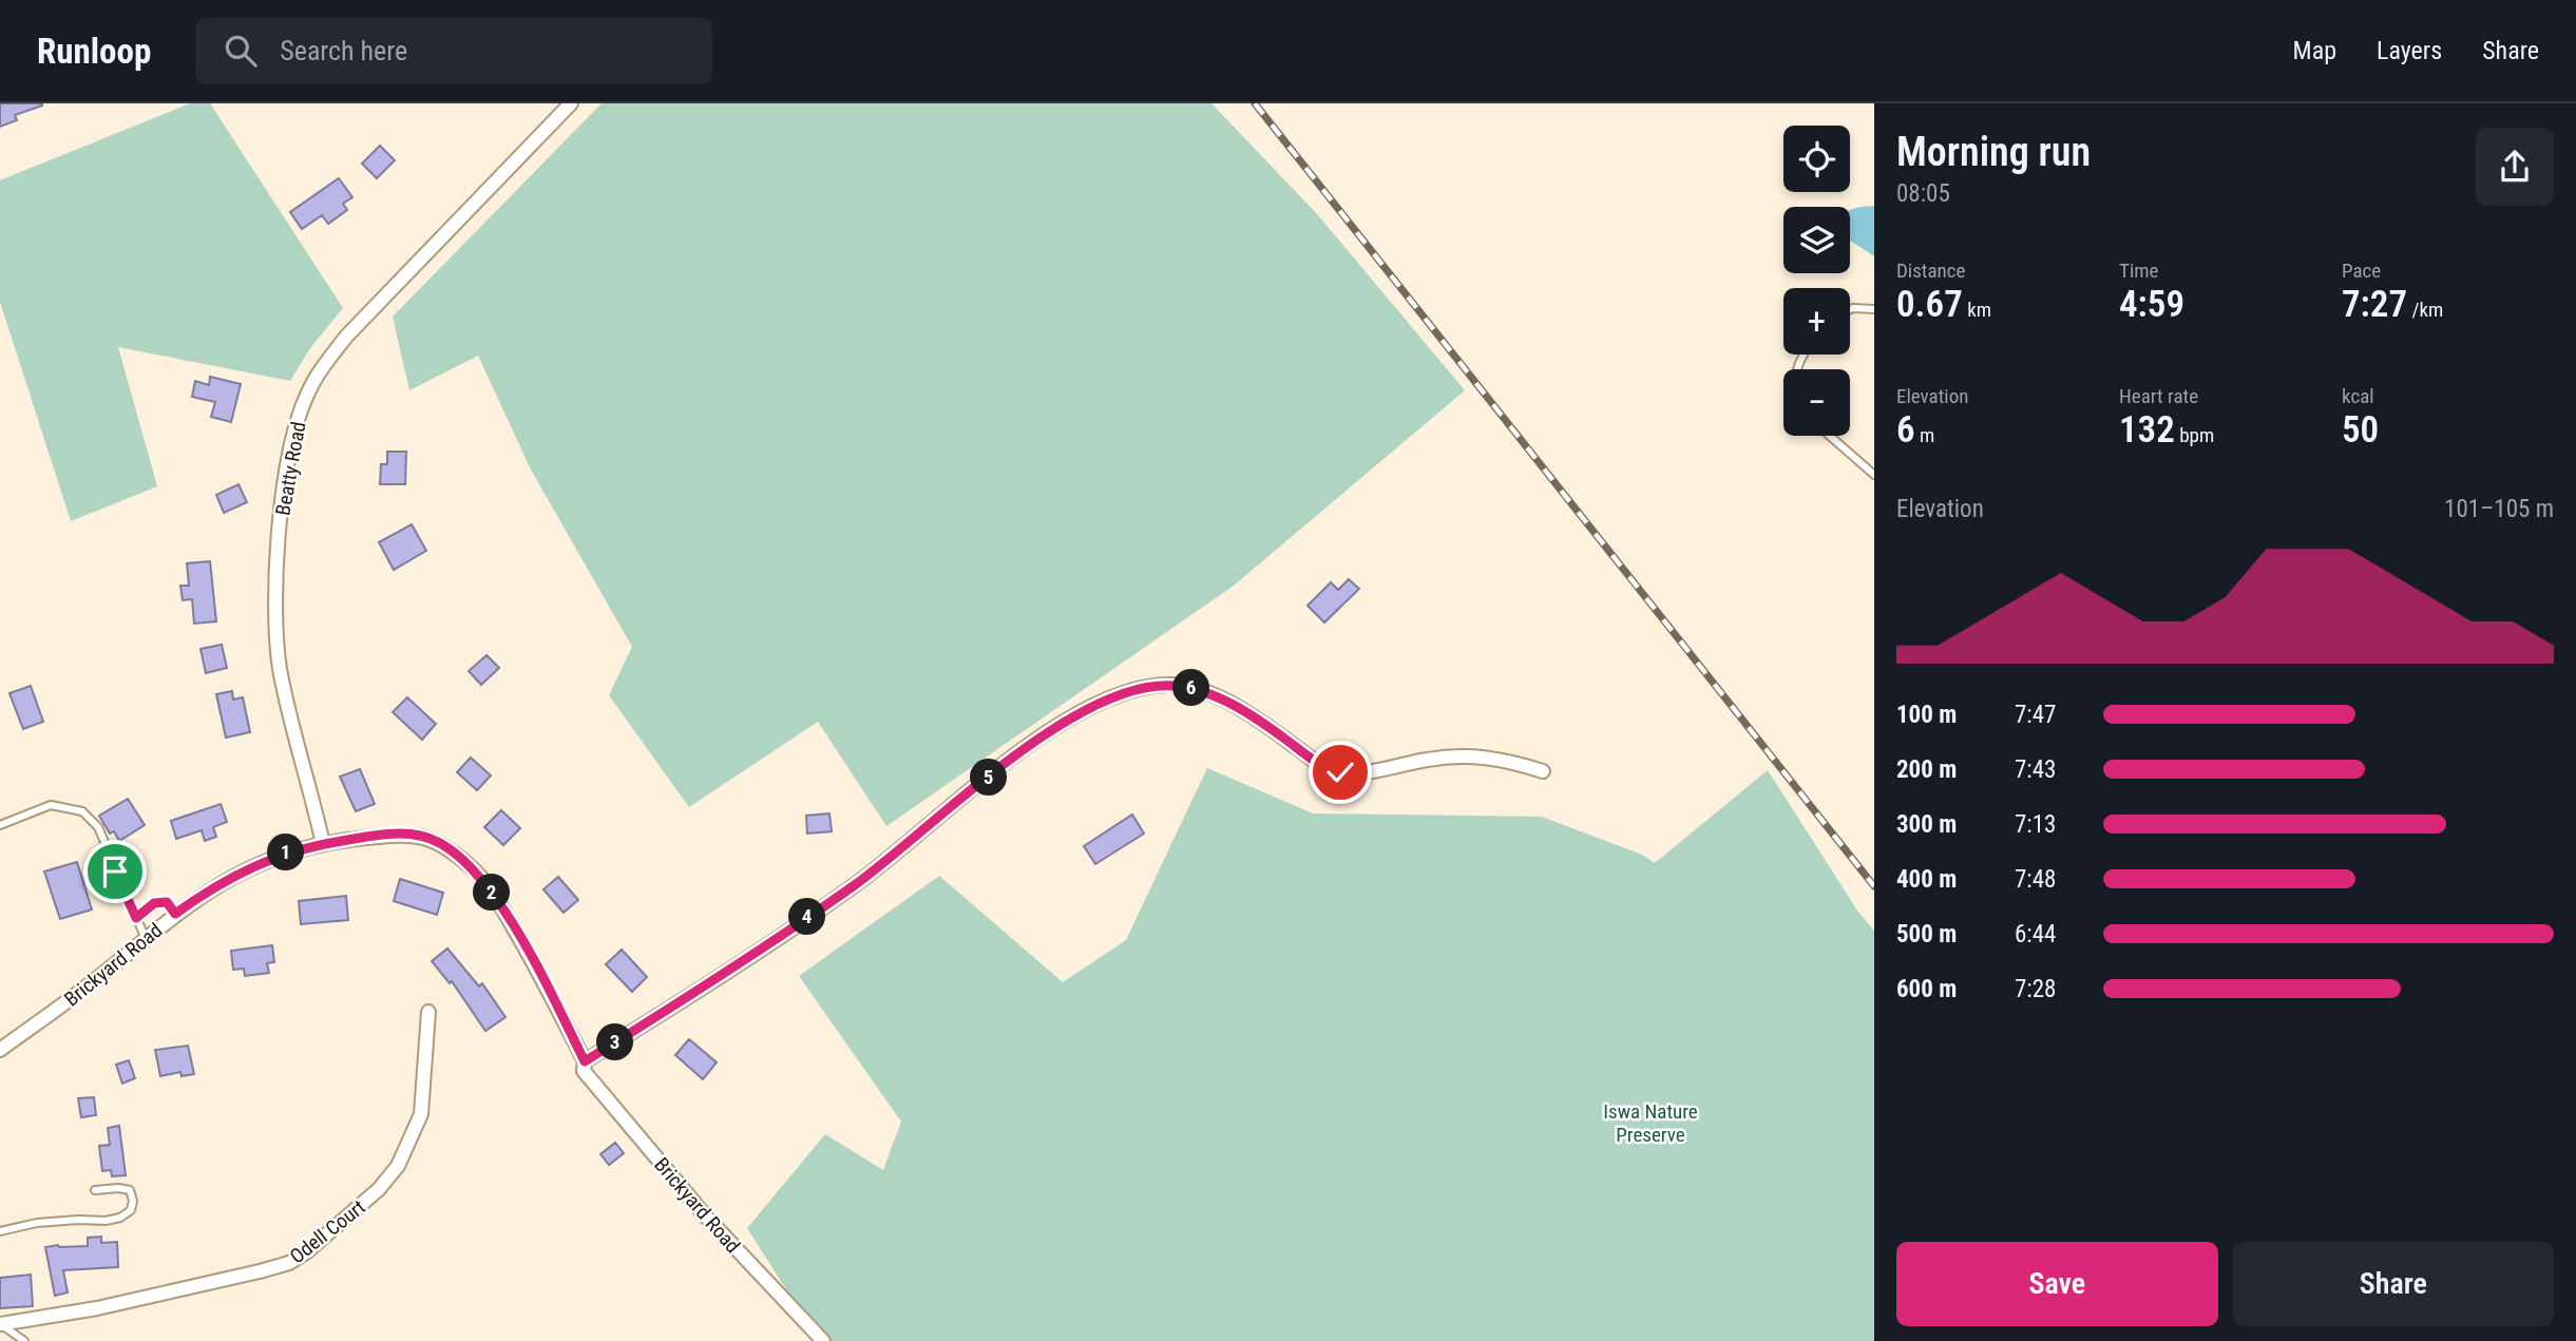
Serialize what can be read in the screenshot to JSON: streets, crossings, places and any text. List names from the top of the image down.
{
  "streets": {
    "street": ["Beatty Road", "Brickyard Road", "Odell Court"]
  },
  "crossings": [
    ["Beatty Road", "Brickyard Road"]
  ],
  "parks": ["Iswa Nature Preserve"],
  "page": {
    "header": "Runloop",
    "search": "Search here",
    "nav": ["Map", "Layers", "Share"],
    "heading": ["Morning run", "08:05"],
    "map_buttons": ["+", "−"],
    "stats": [
      ["Distance", "0.67 km"],
      ["Time", "4:59"],
      ["Pace", "7:27 /km"],
      ["Elevation", "6 m"],
      ["Heart rate", "132 bpm"],
      ["kcal", "50"]
    ],
    "chart": ["Elevation", "101–105 m"],
    "pins": [
      "6",
      "5",
      "1",
      "2",
      "4",
      "3"
    ],
    "list": [
      {
        "name": "100 m",
        "note": "7:47"
      },
      {
        "name": "200 m",
        "note": "7:43"
      },
      {
        "name": "300 m",
        "note": "7:13"
      },
      {
        "name": "400 m",
        "note": "7:48"
      },
      {
        "name": "500 m",
        "note": "6:44"
      },
      {
        "name": "600 m",
        "note": "7:28"
      }
    ],
    "buttons": ["Save", "Share"]
  }
}
